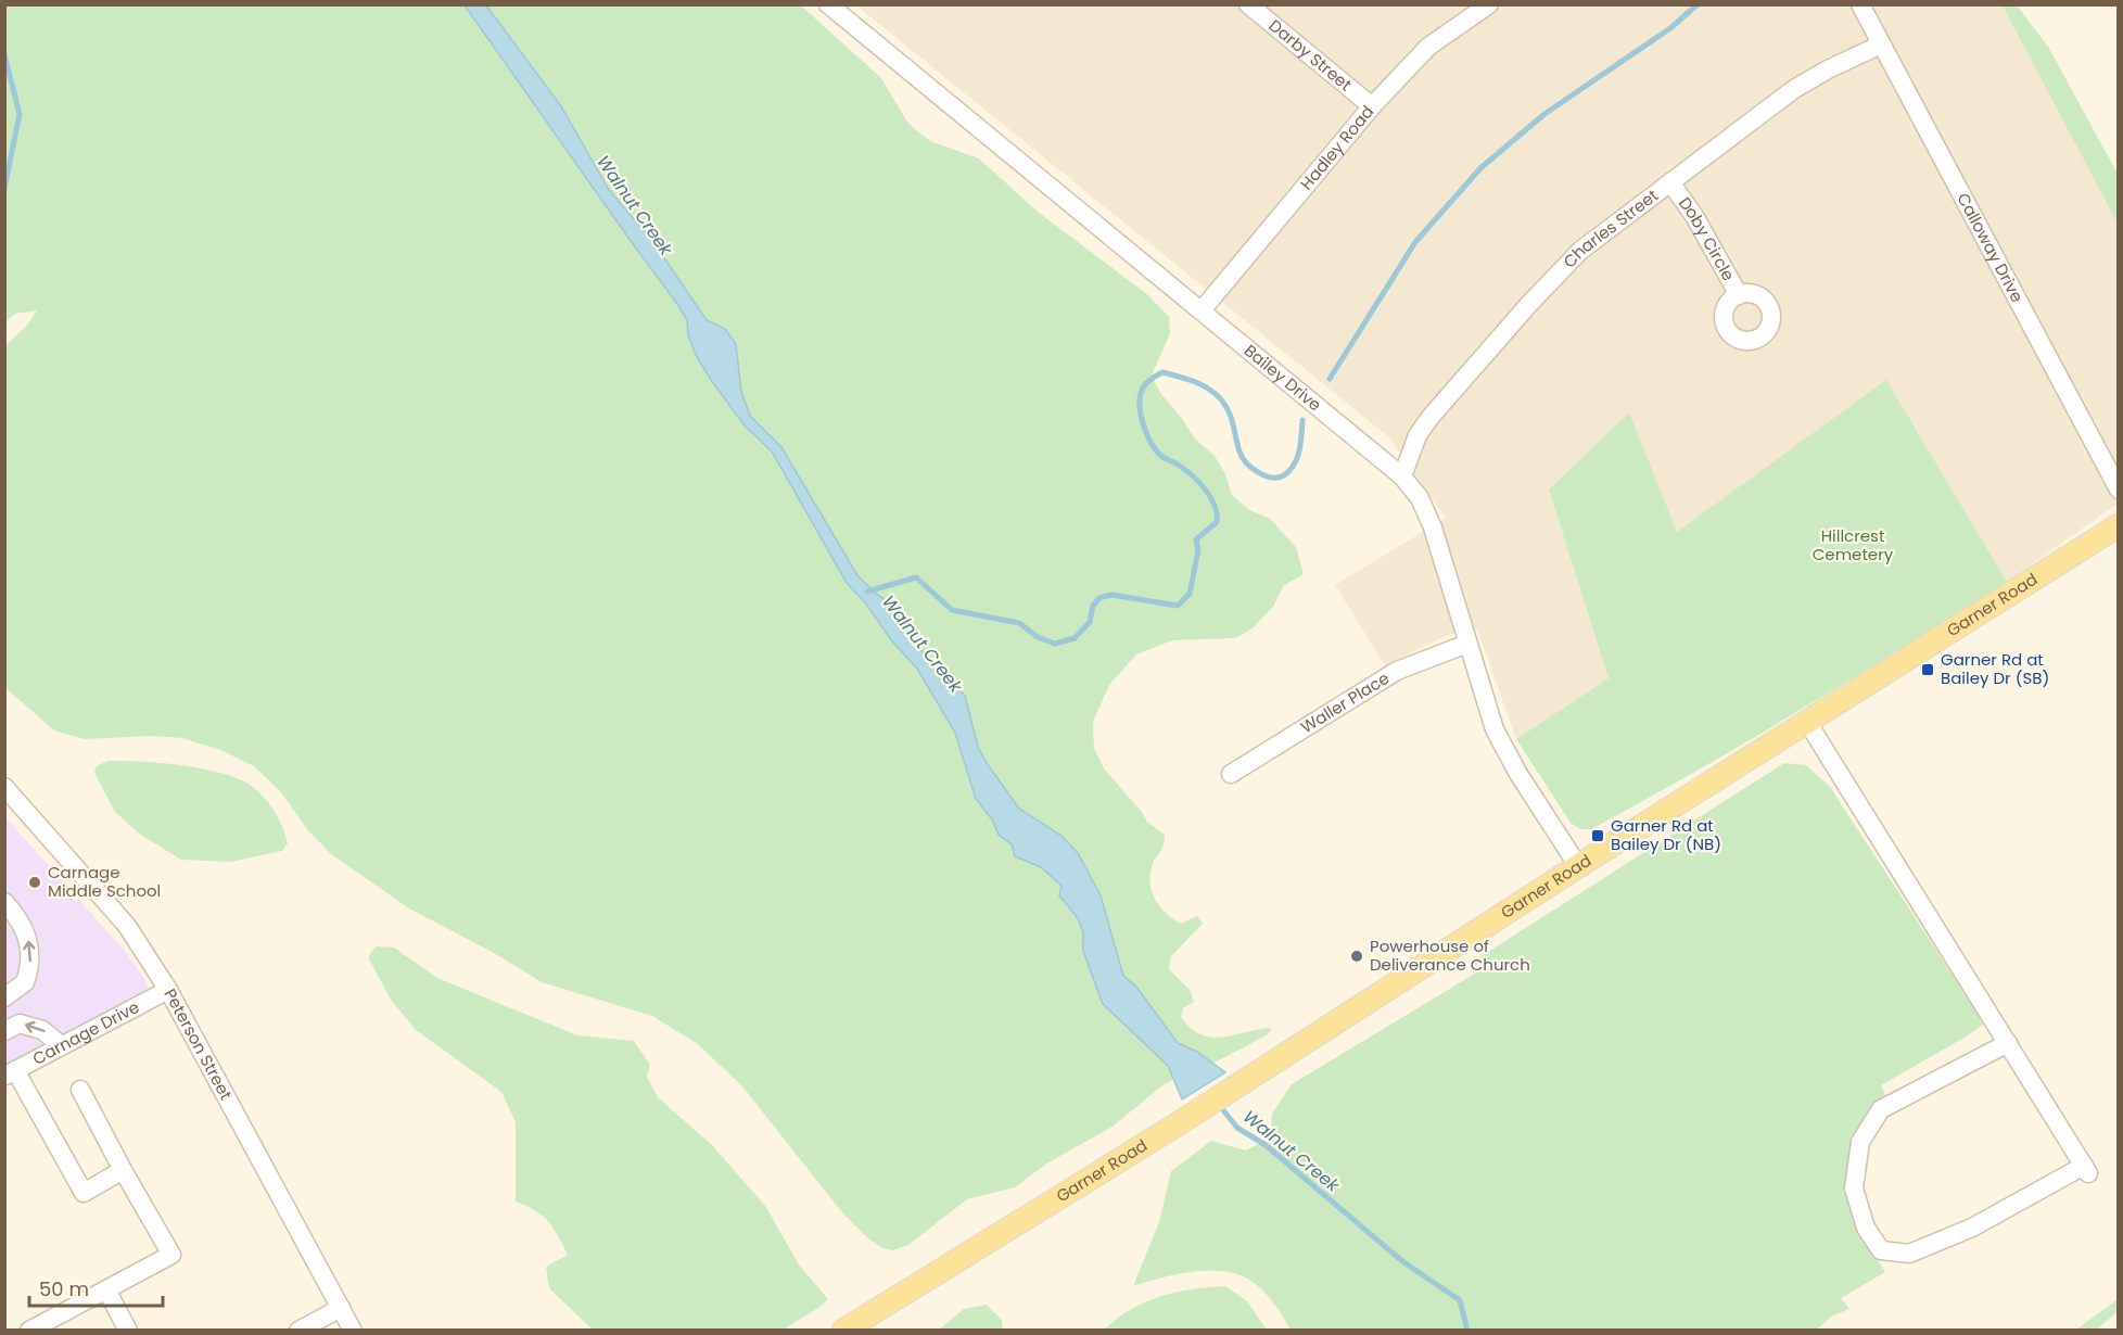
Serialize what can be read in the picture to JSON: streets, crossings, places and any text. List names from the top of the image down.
{
  "streets": {
    "main road": ["Garner Road"],
    "street": [
      "Darby Street",
      "Hadley Road",
      "Charles Street",
      "Doby Circle",
      "Calloway Drive",
      "Bailey Drive",
      "Waller Place",
      "Carnage Drive",
      "Peterson Street"
    ]
  },
  "crossings": [
    ["Darby Street", "Hadley Road"],
    ["Hadley Road", "Bailey Drive"],
    ["Charles Street", "Doby Circle"],
    ["Charles Street", "Calloway Drive"],
    ["Charles Street", "Bailey Drive"],
    ["Bailey Drive", "Garner Road"],
    ["Bailey Drive", "Waller Place"],
    ["Carnage Drive", "Peterson Street"]
  ],
  "water": ["Walnut Creek"],
  "parks": ["Hillcrest Cemetery"],
  "places": {
    "transit": ["Garner Rd at Bailey Dr (SB)", "Garner Rd at Bailey Dr (NB)"],
    "other": ["Carnage Middle School", "Powerhouse of Deliverance Church"]
  },
  "scale_bar": "50 m"
}
